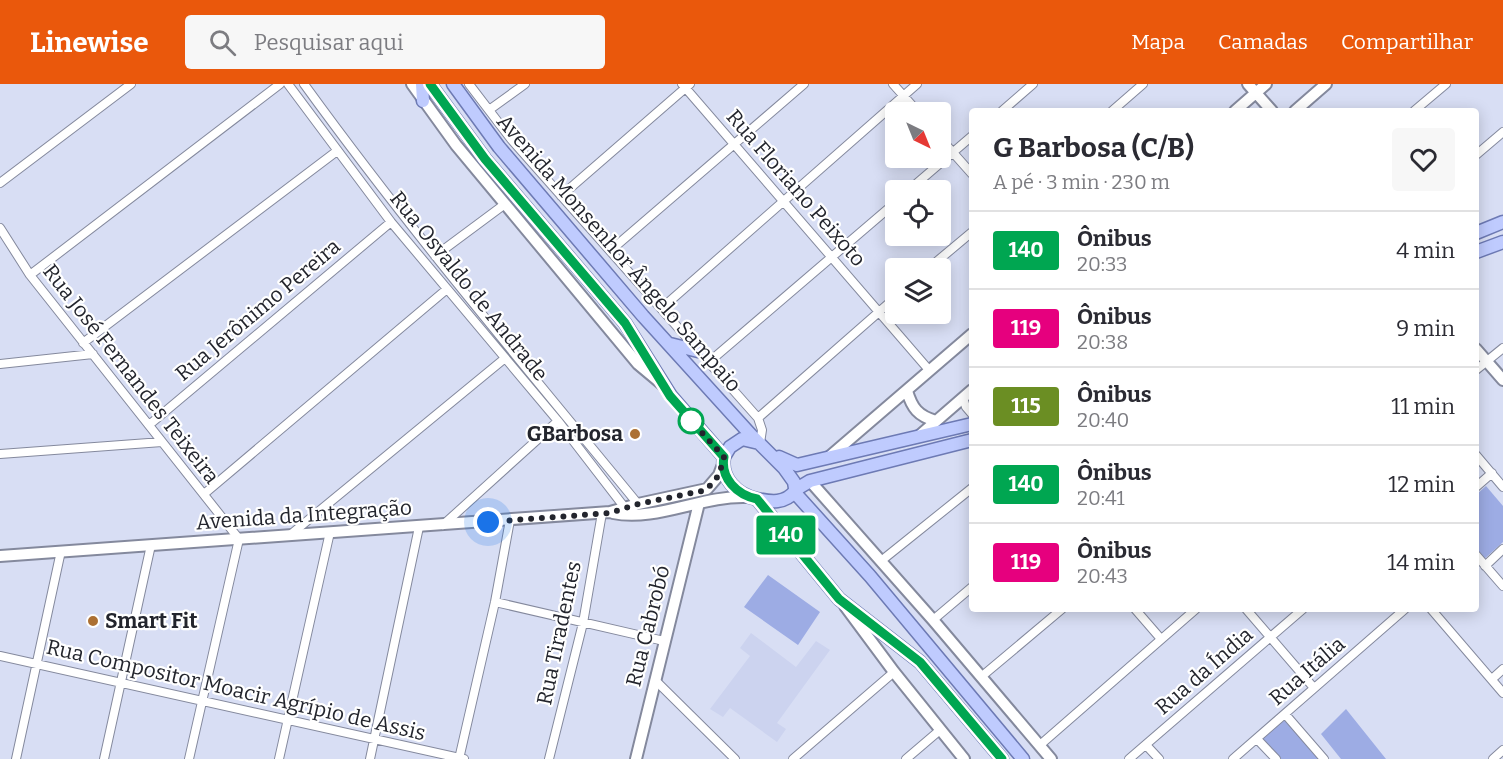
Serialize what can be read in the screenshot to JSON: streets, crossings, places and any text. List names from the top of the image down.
{
  "streets": {
    "main road": ["Avenida Monsenhor Ângelo Sampaio"],
    "street": [
      "Rua Floriano Peixoto",
      "Rua Osvaldo de Andrade",
      "Rua Jerônimo Pereira",
      "Rua José Fernandes Teixeira",
      "Avenida da Integração",
      "Rua Cabrobó",
      "Rua Tiradentes",
      "Rua da Índia",
      "Rua Itália",
      "Rua Compositor Moacir Agrípio de Assis"
    ]
  },
  "crossings": [
    ["Rua Osvaldo de Andrade", "Rua Jerônimo Pereira"],
    ["Rua Jerônimo Pereira", "Rua José Fernandes Teixeira"],
    ["Rua José Fernandes Teixeira", "Avenida da Integração"],
    ["Avenida da Integração", "Rua Tiradentes"]
  ],
  "places": ["GBarbosa", "Smart Fit"],
  "lines": ["bus line 140"],
  "north": "bottom right",
  "page": {
    "header": "Linewise",
    "search": "Pesquisar aqui",
    "nav": ["Mapa", "Camadas", "Compartilhar"],
    "on_map": "140",
    "heading": ["G Barbosa (C/B)", "A pé · 3 min · 230 m"],
    "list": [
      {
        "mark": "140",
        "name": "Ônibus",
        "note": "20:33",
        "value": "4 min"
      },
      {
        "mark": "119",
        "name": "Ônibus",
        "note": "20:38",
        "value": "9 min"
      },
      {
        "mark": "115",
        "name": "Ônibus",
        "note": "20:40",
        "value": "11 min"
      },
      {
        "mark": "140",
        "name": "Ônibus",
        "note": "20:41",
        "value": "12 min"
      },
      {
        "mark": "119",
        "name": "Ônibus",
        "note": "20:43",
        "value": "14 min"
      }
    ]
  }
}
